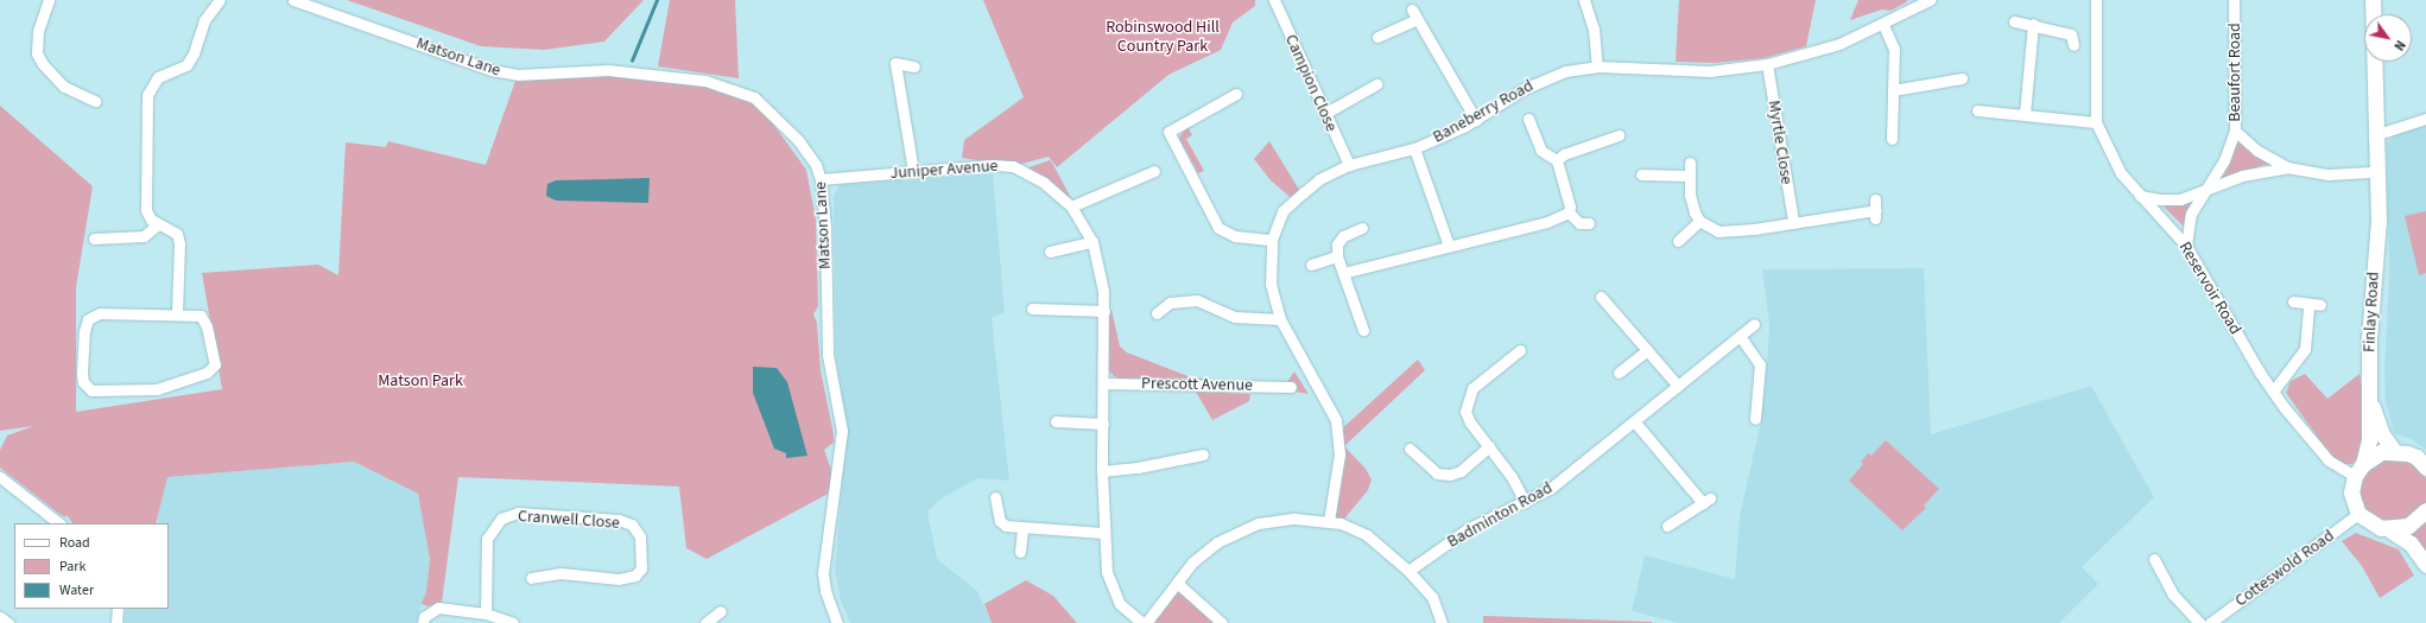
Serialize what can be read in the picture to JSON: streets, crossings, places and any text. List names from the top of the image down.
{
  "streets": {
    "highway": ["Finlay Road"],
    "street": [
      "Matson Lane",
      "Beaufort Road",
      "Campion Close",
      "Baneberry Road",
      "Myrtle Close",
      "Juniper Avenue",
      "Reservoir Road",
      "Prescott Avenue",
      "Badminton Road",
      "Cranwell Close",
      "Cotteswold Road"
    ]
  },
  "crossings": [
    ["Matson Lane", "Juniper Avenue"],
    ["Beaufort Road", "Reservoir Road"],
    ["Campion Close", "Baneberry Road"],
    ["Baneberry Road", "Myrtle Close"],
    ["Juniper Avenue", "Prescott Avenue"],
    ["Reservoir Road", "Finlay Road"],
    ["Finlay Road", "Cotteswold Road"]
  ],
  "parks": ["Robinswood Hill Country Park", "Matson Park"],
  "legend": ["Road", "Park", "Water"],
  "north": "bottom right"
}
